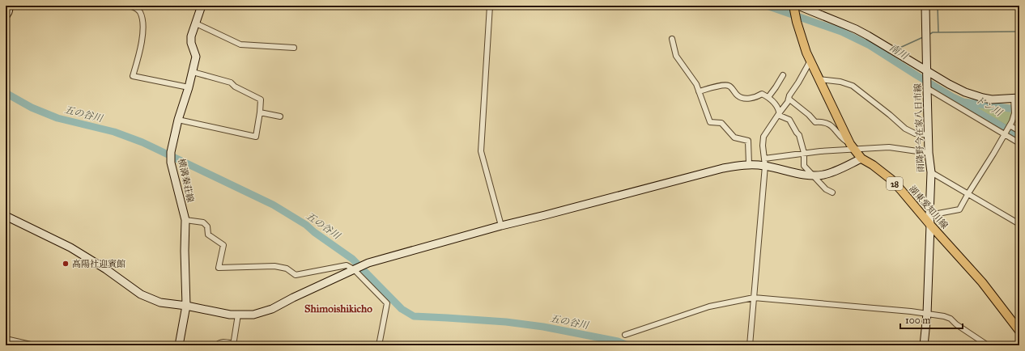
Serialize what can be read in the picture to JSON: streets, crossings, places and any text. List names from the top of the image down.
{
  "streets": {
    "main road": ["28", "湖東愛知川線"],
    "street": ["雨降野今在家八日市線", "横溝秦荘線"]
  },
  "crossings": [
    ["雨降野今在家八日市線", "湖東愛知川線"]
  ],
  "districts": ["Shimoishikicho"],
  "water": ["南川", "ドン川", "五の谷川"],
  "places": ["髙陽社迎賓館"],
  "scale_bar": "100 m"
}
